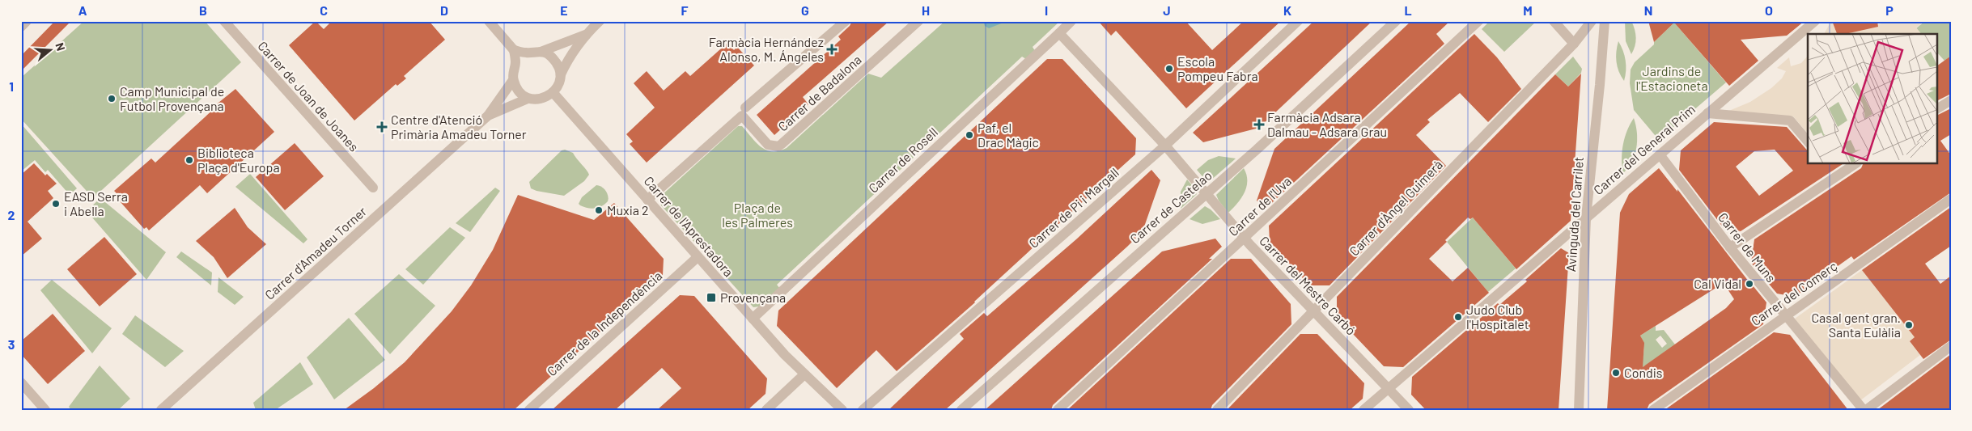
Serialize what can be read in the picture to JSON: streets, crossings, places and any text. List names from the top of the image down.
{
  "streets": {
    "street": [
      "Carrer de Badalona",
      "Carrer de Joan de Joanes",
      "Carrer del General Prim",
      "Carrer de Rosell",
      "Carrer de l'Uva",
      "Carrer de Castelao",
      "Carrer de Pi i Margall",
      "Carrer d'Àngel Guimerà",
      "Avinguda del Carrilet",
      "Carrer de l'Aprestadora",
      "Carrer de Muns",
      "Carrer d'Amadeu Torner",
      "Carrer del Mestre Carbó",
      "Carrer del Comerç",
      "Carrer de la Independència"
    ]
  },
  "crossings": [
    ["Carrer de Badalona", "Carrer de l'Aprestadora"],
    ["Carrer del General Prim", "Avinguda del Carrilet"],
    ["Carrer del General Prim", "Carrer de Muns"],
    ["Carrer del General Prim", "Carrer del Mestre Carbó"],
    ["Carrer de Rosell", "Carrer de l'Aprestadora"],
    ["Carrer de Rosell", "Carrer del Mestre Carbó"],
    ["Carrer de l'Uva", "Carrer del Mestre Carbó"],
    ["Carrer de Castelao", "Carrer del Mestre Carbó"],
    ["Carrer de Pi i Margall", "Carrer del Mestre Carbó"],
    ["Carrer d'Àngel Guimerà", "Carrer del Mestre Carbó"],
    ["Carrer de l'Aprestadora", "Carrer d'Amadeu Torner"],
    ["Carrer de l'Aprestadora", "Carrer de la Independència"],
    ["Carrer de Muns", "Carrer del Comerç"]
  ],
  "parks": ["Jardins de l'Estacioneta", "Plaça de les Palmeres"],
  "places": {
    "health": ["Farmàcia Hernández Alonso, M. Ángeles", "Farmàcia Adsara Dalmau - Adsara Grau", "Centre d'Atenció Primària Amadeu Torner"],
    "other": [
      "Escola Pompeu Fabra",
      "Camp Municipal de Futbol Provençana",
      "Paf, el Drac Màgic",
      "Biblioteca Plaça d'Europa",
      "EASD Serra i Abella",
      "Muxia 2",
      "Cal Vidal",
      "Judo Club l'Hospitalet",
      "Casal gent gran. Santa Eulàlia",
      "Condis"
    ],
    "transit": ["Provençana"]
  },
  "north": "right",
  "grid": {
    "columns": [
      "A",
      "B",
      "C",
      "D",
      "E",
      "F",
      "G",
      "H",
      "I",
      "J",
      "K",
      "L",
      "M",
      "N",
      "O",
      "P"
    ],
    "rows": ["1", "2", "3"]
  }
}
